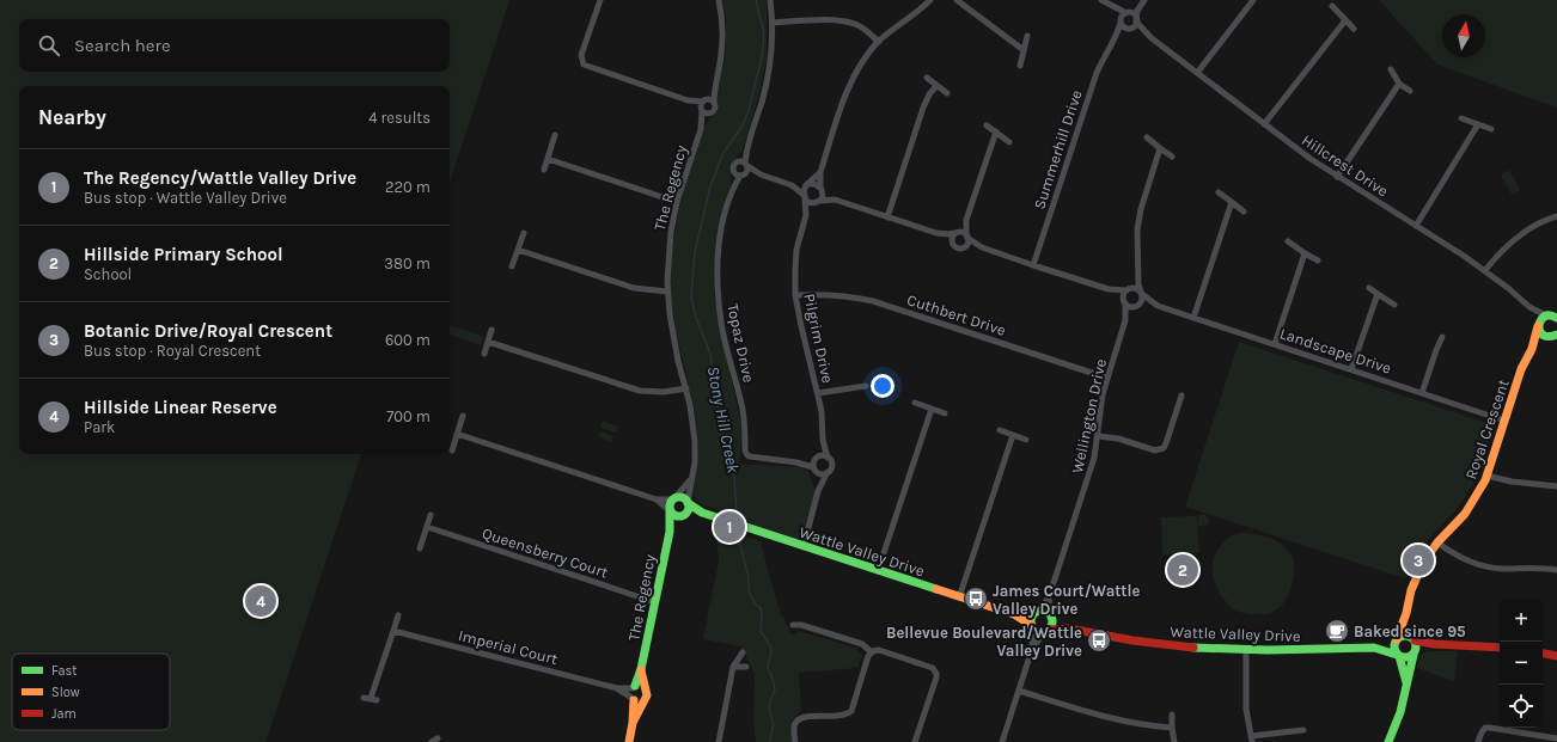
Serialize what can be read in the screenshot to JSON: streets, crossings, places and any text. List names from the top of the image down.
{
  "streets": {
    "street": [
      "Summerhill Drive",
      "Hillcrest Drive",
      "The Regency",
      "Cuthbert Drive",
      "Pilgrim Drive",
      "Topaz Drive",
      "Landscape Drive",
      "Wellington Drive",
      "Royal Crescent",
      "Wattle Valley Drive",
      "Queensberry Court",
      "Imperial Court"
    ]
  },
  "crossings": [
    ["Summerhill Drive", "Hillcrest Drive"],
    ["Hillcrest Drive", "Royal Crescent"],
    ["The Regency", "Wattle Valley Drive"],
    ["The Regency", "Queensberry Court"],
    ["The Regency", "Imperial Court"],
    ["Cuthbert Drive", "Pilgrim Drive"],
    ["Cuthbert Drive", "Wellington Drive"],
    ["Pilgrim Drive", "Topaz Drive"],
    ["Landscape Drive", "Wellington Drive"],
    ["Landscape Drive", "Royal Crescent"],
    ["Wellington Drive", "Wattle Valley Drive"],
    ["Royal Crescent", "Wattle Valley Drive"]
  ],
  "water": ["Stony Hill Creek"],
  "places": {
    "bus stop": ["James Court/Wattle Valley Drive", "Bellevue Boulevard/Wattle Valley Drive"],
    "cafe": ["Baked since 95"]
  },
  "legend": ["Fast", "Slow", "Jam"],
  "north": "top",
  "page": {
    "search": "Search here",
    "heading": ["Nearby", "4 results"],
    "list": [
      {
        "mark": "1",
        "name": "The Regency/Wattle Valley Drive",
        "note": "Bus stop · Wattle Valley Drive",
        "value": "220 m"
      },
      {
        "mark": "2",
        "name": "Hillside Primary School",
        "note": "School",
        "value": "380 m"
      },
      {
        "mark": "3",
        "name": "Botanic Drive/Royal Crescent",
        "note": "Bus stop · Royal Crescent",
        "value": "600 m"
      },
      {
        "mark": "4",
        "name": "Hillside Linear Reserve",
        "note": "Park",
        "value": "700 m"
      }
    ],
    "pins": [
      "1",
      "3",
      "2",
      "4"
    ],
    "map_buttons": ["+", "−"]
  }
}
